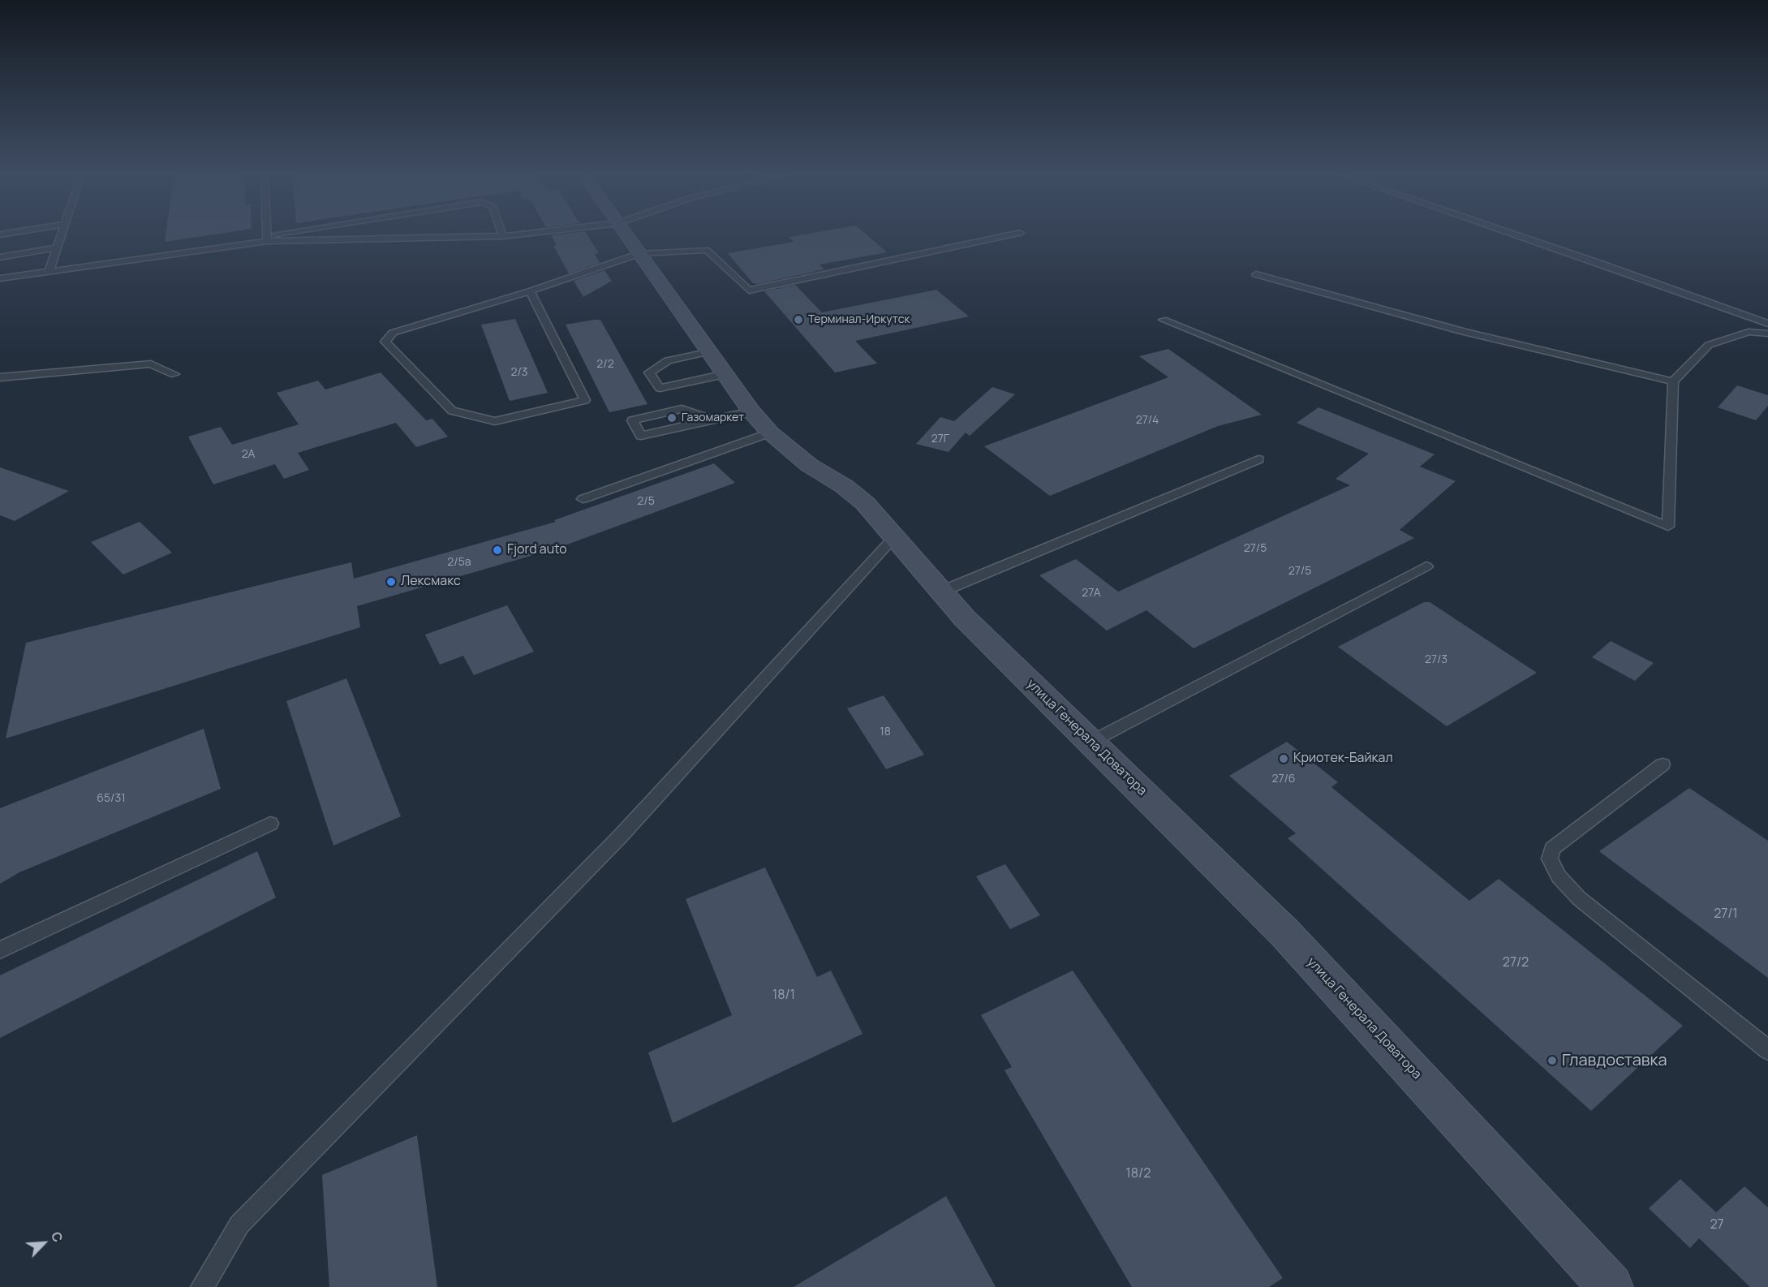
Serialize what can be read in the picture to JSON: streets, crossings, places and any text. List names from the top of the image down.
{
  "streets": {
    "street": ["улица Генерала Доватора"]
  },
  "places": [
    "Терминал-Иркутск",
    "Газомаркет",
    "Fjord auto",
    "Лексмакс",
    "Криотек-Байкал",
    "Главдоставка"
  ],
  "house_numbers": [
    "2/2",
    "2/3",
    "27/4",
    "27Г",
    "2А",
    "2/5",
    "27/5",
    "2/5а",
    "27/5",
    "27А",
    "27/3",
    "18",
    "27/6",
    "65/31",
    "27/1",
    "27/2",
    "18/1",
    "18/2",
    "27"
  ],
  "north": "top right"
}
